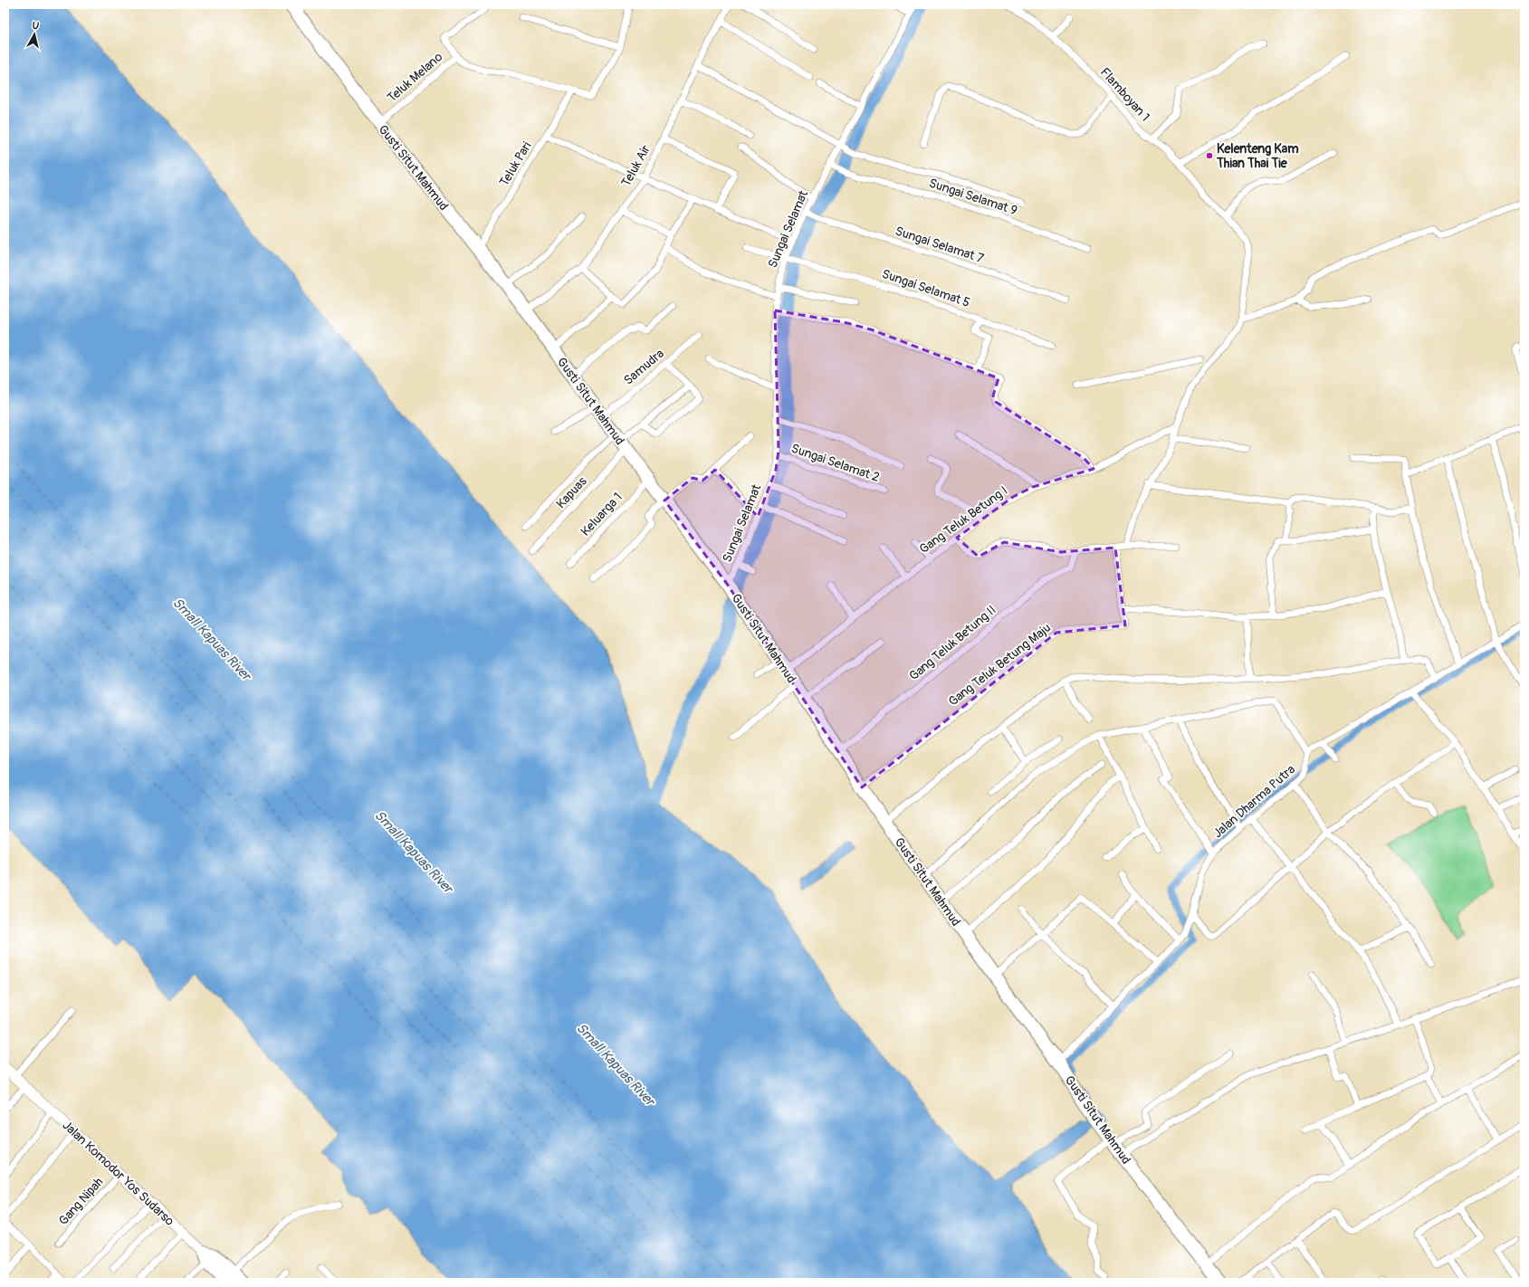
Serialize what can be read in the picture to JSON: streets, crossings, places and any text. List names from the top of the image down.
{
  "streets": {
    "highway": ["Gusti Situt Mahmud", "Jalan Komodor Yos Sudarso"],
    "street": [
      "Teluk Melano",
      "Flamboyan 1",
      "Teluk Pari",
      "Teluk Air",
      "Sungai Selamat 9",
      "Sungai Selamat",
      "Sungai Selamat 7",
      "Sungai Selamat 5",
      "Samudra",
      "Sungai Selamat 2",
      "Kapuas",
      "Keluarga 1",
      "Gang Teluk Betung I",
      "Gang Teluk Betung II",
      "Gang Teluk Betung Maju",
      "Jalan Dharma Putra",
      "Gang Nipah"
    ]
  },
  "crossings": [
    ["Teluk Melano", "Gusti Situt Mahmud"],
    ["Teluk Pari", "Gusti Situt Mahmud"],
    ["Teluk Air", "Gusti Situt Mahmud"],
    ["Gusti Situt Mahmud", "Sungai Selamat"],
    ["Gusti Situt Mahmud", "Samudra"],
    ["Gusti Situt Mahmud", "Kapuas"],
    ["Gusti Situt Mahmud", "Keluarga 1"],
    ["Gusti Situt Mahmud", "Gang Teluk Betung I"],
    ["Gusti Situt Mahmud", "Gang Teluk Betung II"],
    ["Gusti Situt Mahmud", "Gang Teluk Betung Maju"],
    ["Gusti Situt Mahmud", "Jalan Dharma Putra"],
    ["Sungai Selamat 9", "Sungai Selamat"],
    ["Sungai Selamat", "Sungai Selamat 7"],
    ["Sungai Selamat", "Sungai Selamat 5"],
    ["Sungai Selamat", "Sungai Selamat 2"],
    ["Jalan Komodor Yos Sudarso", "Gang Nipah"]
  ],
  "water": ["Small Kapuas River"],
  "places": ["Kelenteng Kam Thian Thai Tie"],
  "north": "top"
}
